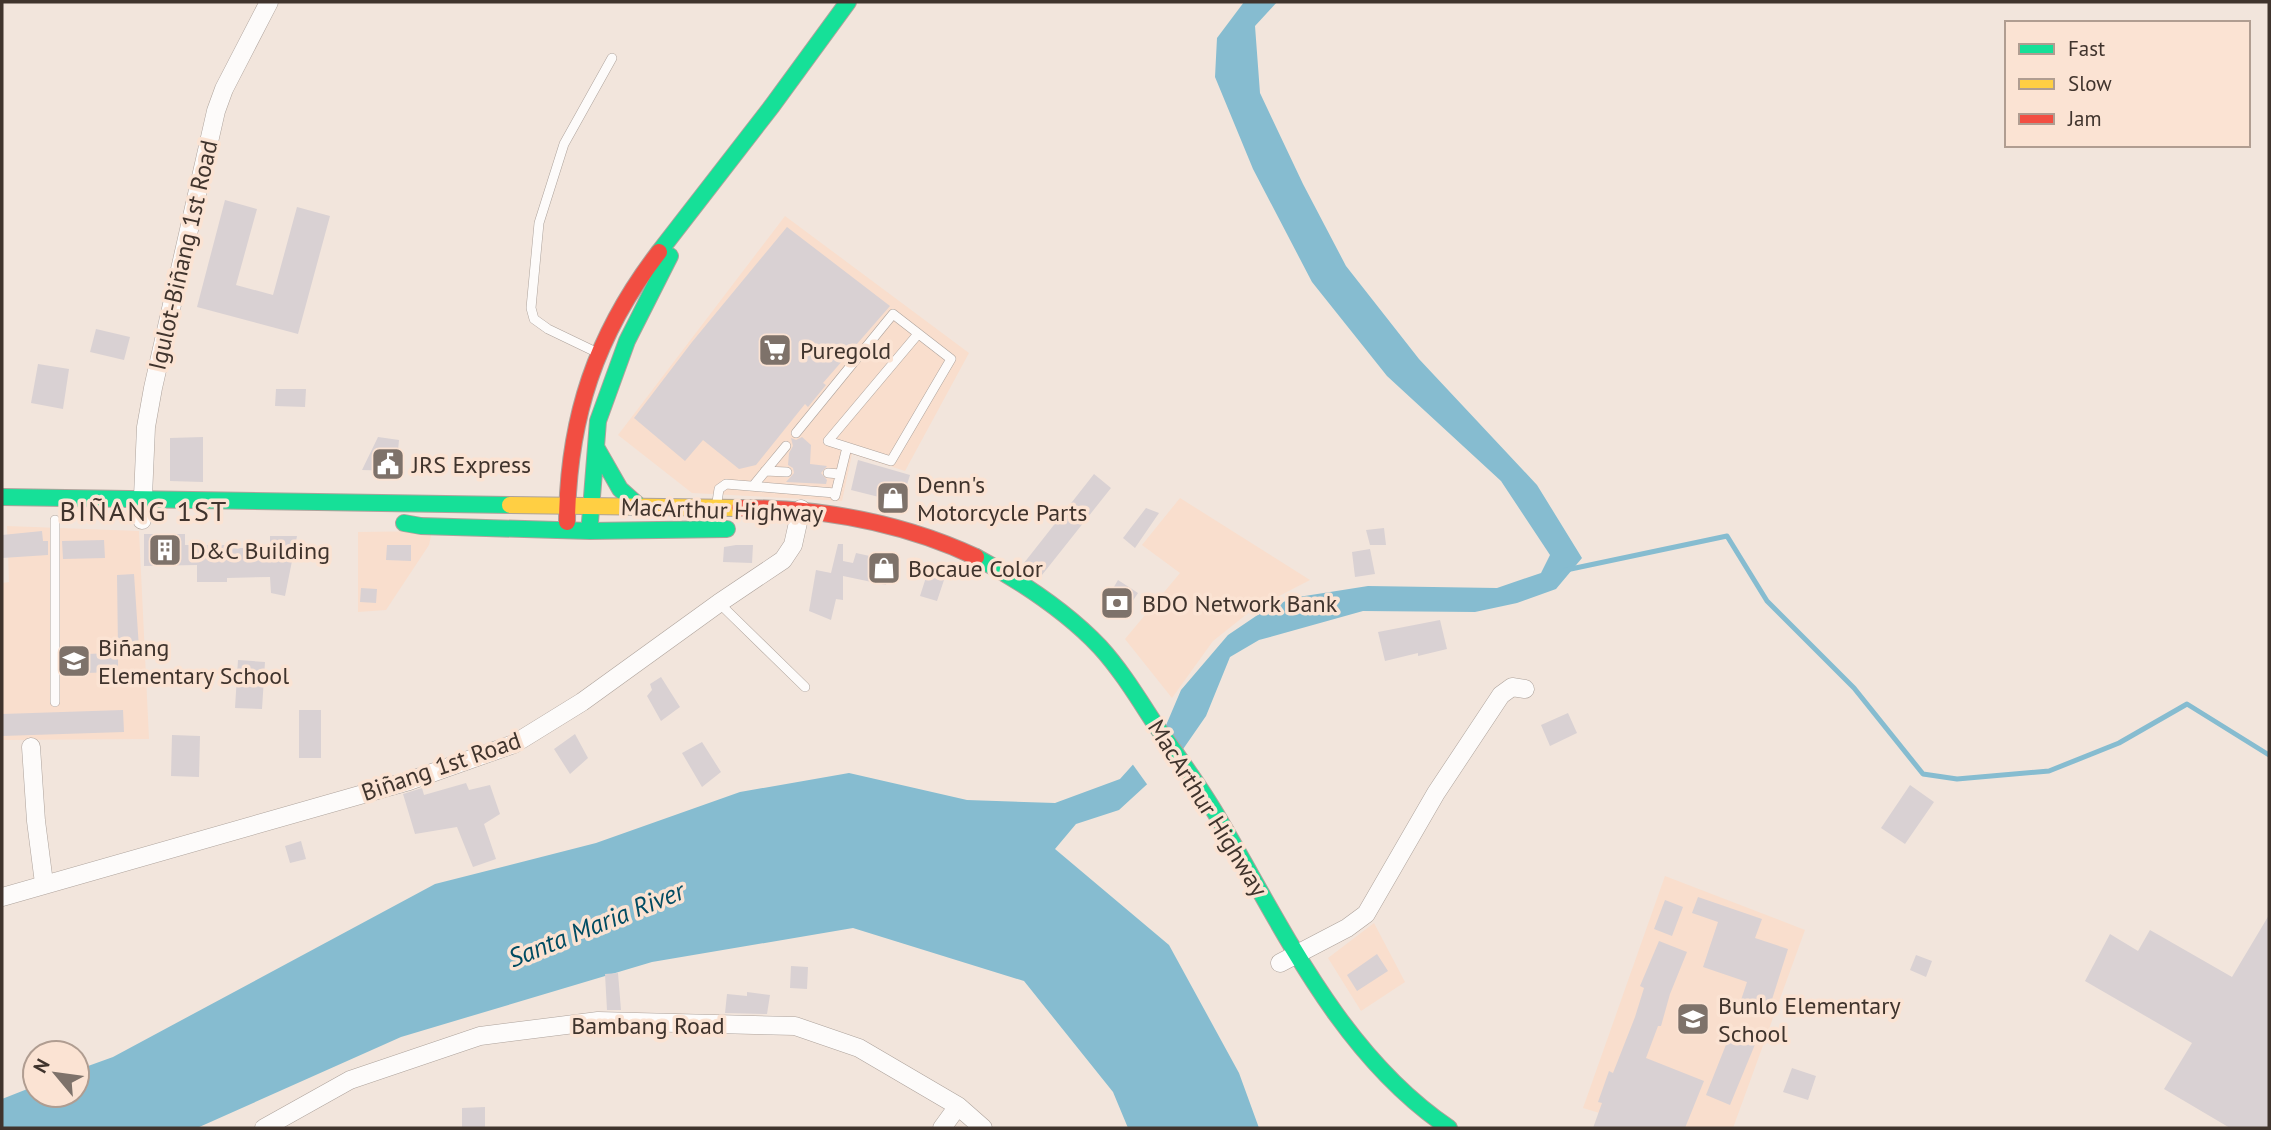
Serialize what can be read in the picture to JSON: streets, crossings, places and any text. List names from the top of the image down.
{
  "streets": {
    "main road": ["MacArthur Highway"],
    "street": ["Igulot-Biñang 1st Road", "Biñang 1st Road", "Bambang Road"]
  },
  "crossings": [
    ["Igulot-Biñang 1st Road", "MacArthur Highway"],
    ["MacArthur Highway", "Biñang 1st Road"]
  ],
  "districts": ["BIÑANG 1ST"],
  "water": ["Santa Maria River"],
  "places": {
    "supermarket": ["Puregold"],
    "public building": ["JRS Express"],
    "shop": ["Denn's Motorcycle Parts", "Bocaue Color"],
    "building": ["D&C Building"],
    "bank": ["BDO Network Bank"],
    "school or university": ["Biñang Elementary School", "Bunlo Elementary School"]
  },
  "legend": ["Fast", "Slow", "Jam"],
  "north": "top left"
}
